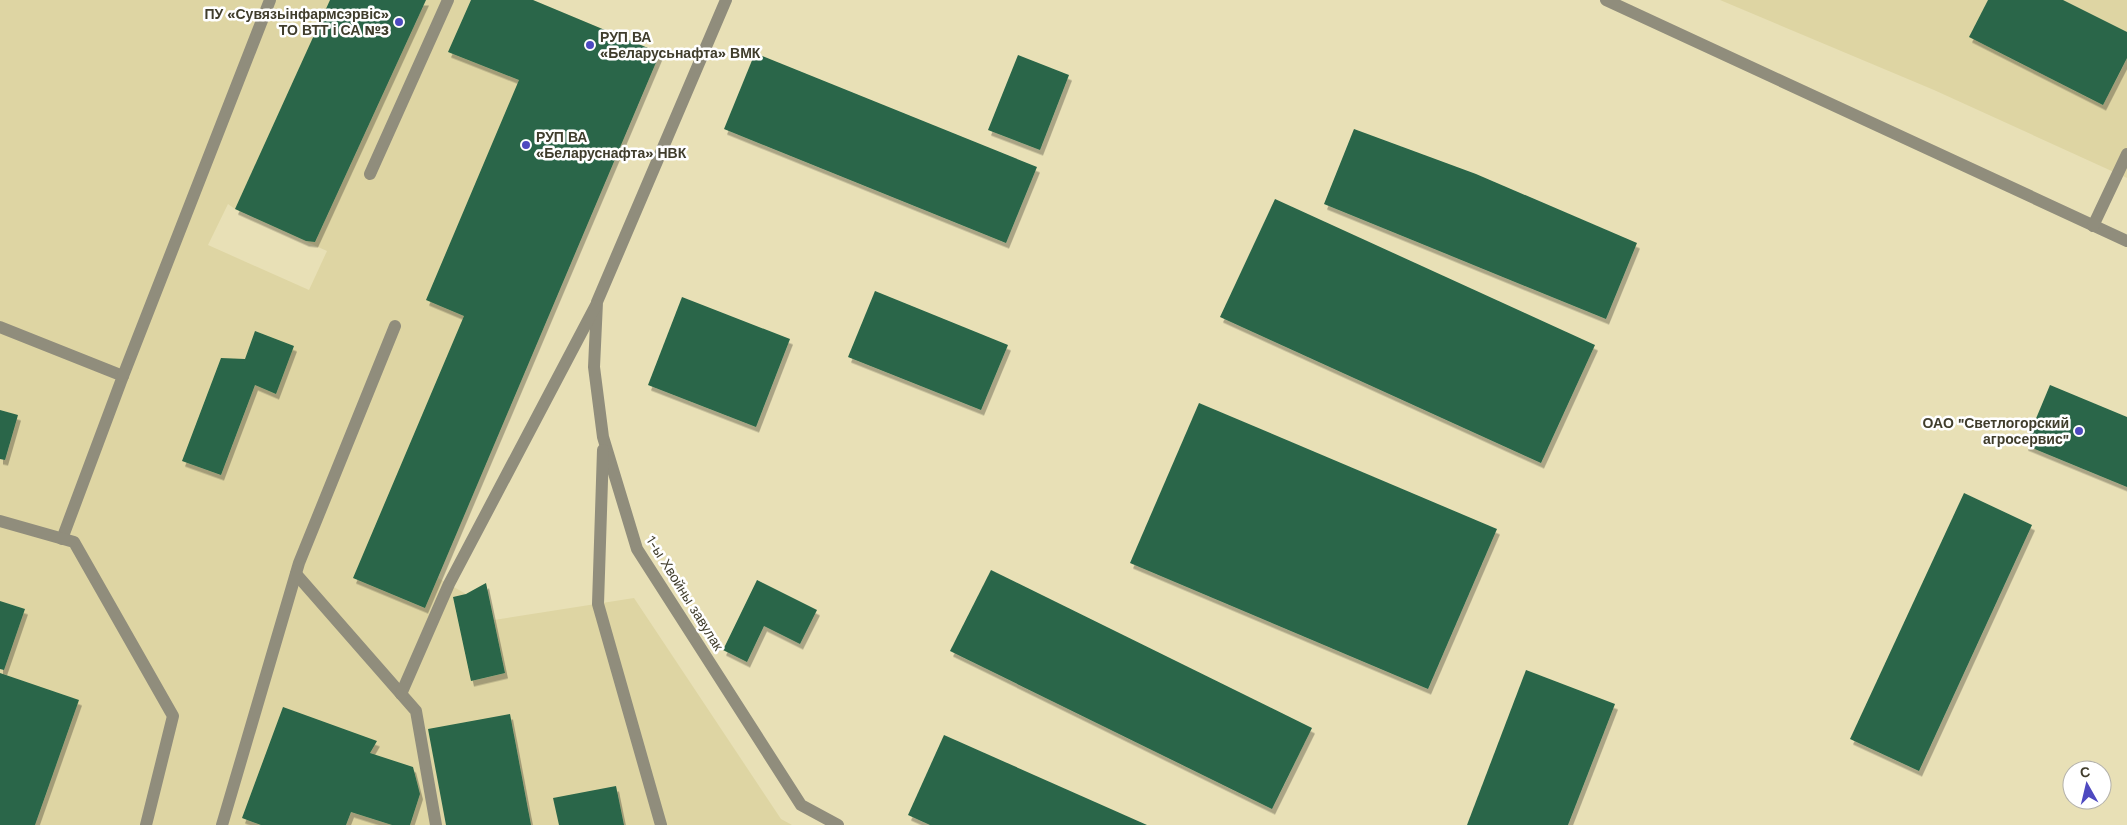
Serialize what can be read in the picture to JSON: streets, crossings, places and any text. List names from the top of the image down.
{
  "streets": {
    "street": ["1-ы Хвойны завулак"]
  },
  "places": [
    "ПУ «Сувязьінфармсэрвіс» ТО ВТТ і СА №3",
    "РУП ВА «Беларусьнафта» ВМК",
    "РУП ВА «Беларуснафта» НВК",
    "ОАО \"Светлогорский агросервис\""
  ],
  "north": "top"
}
